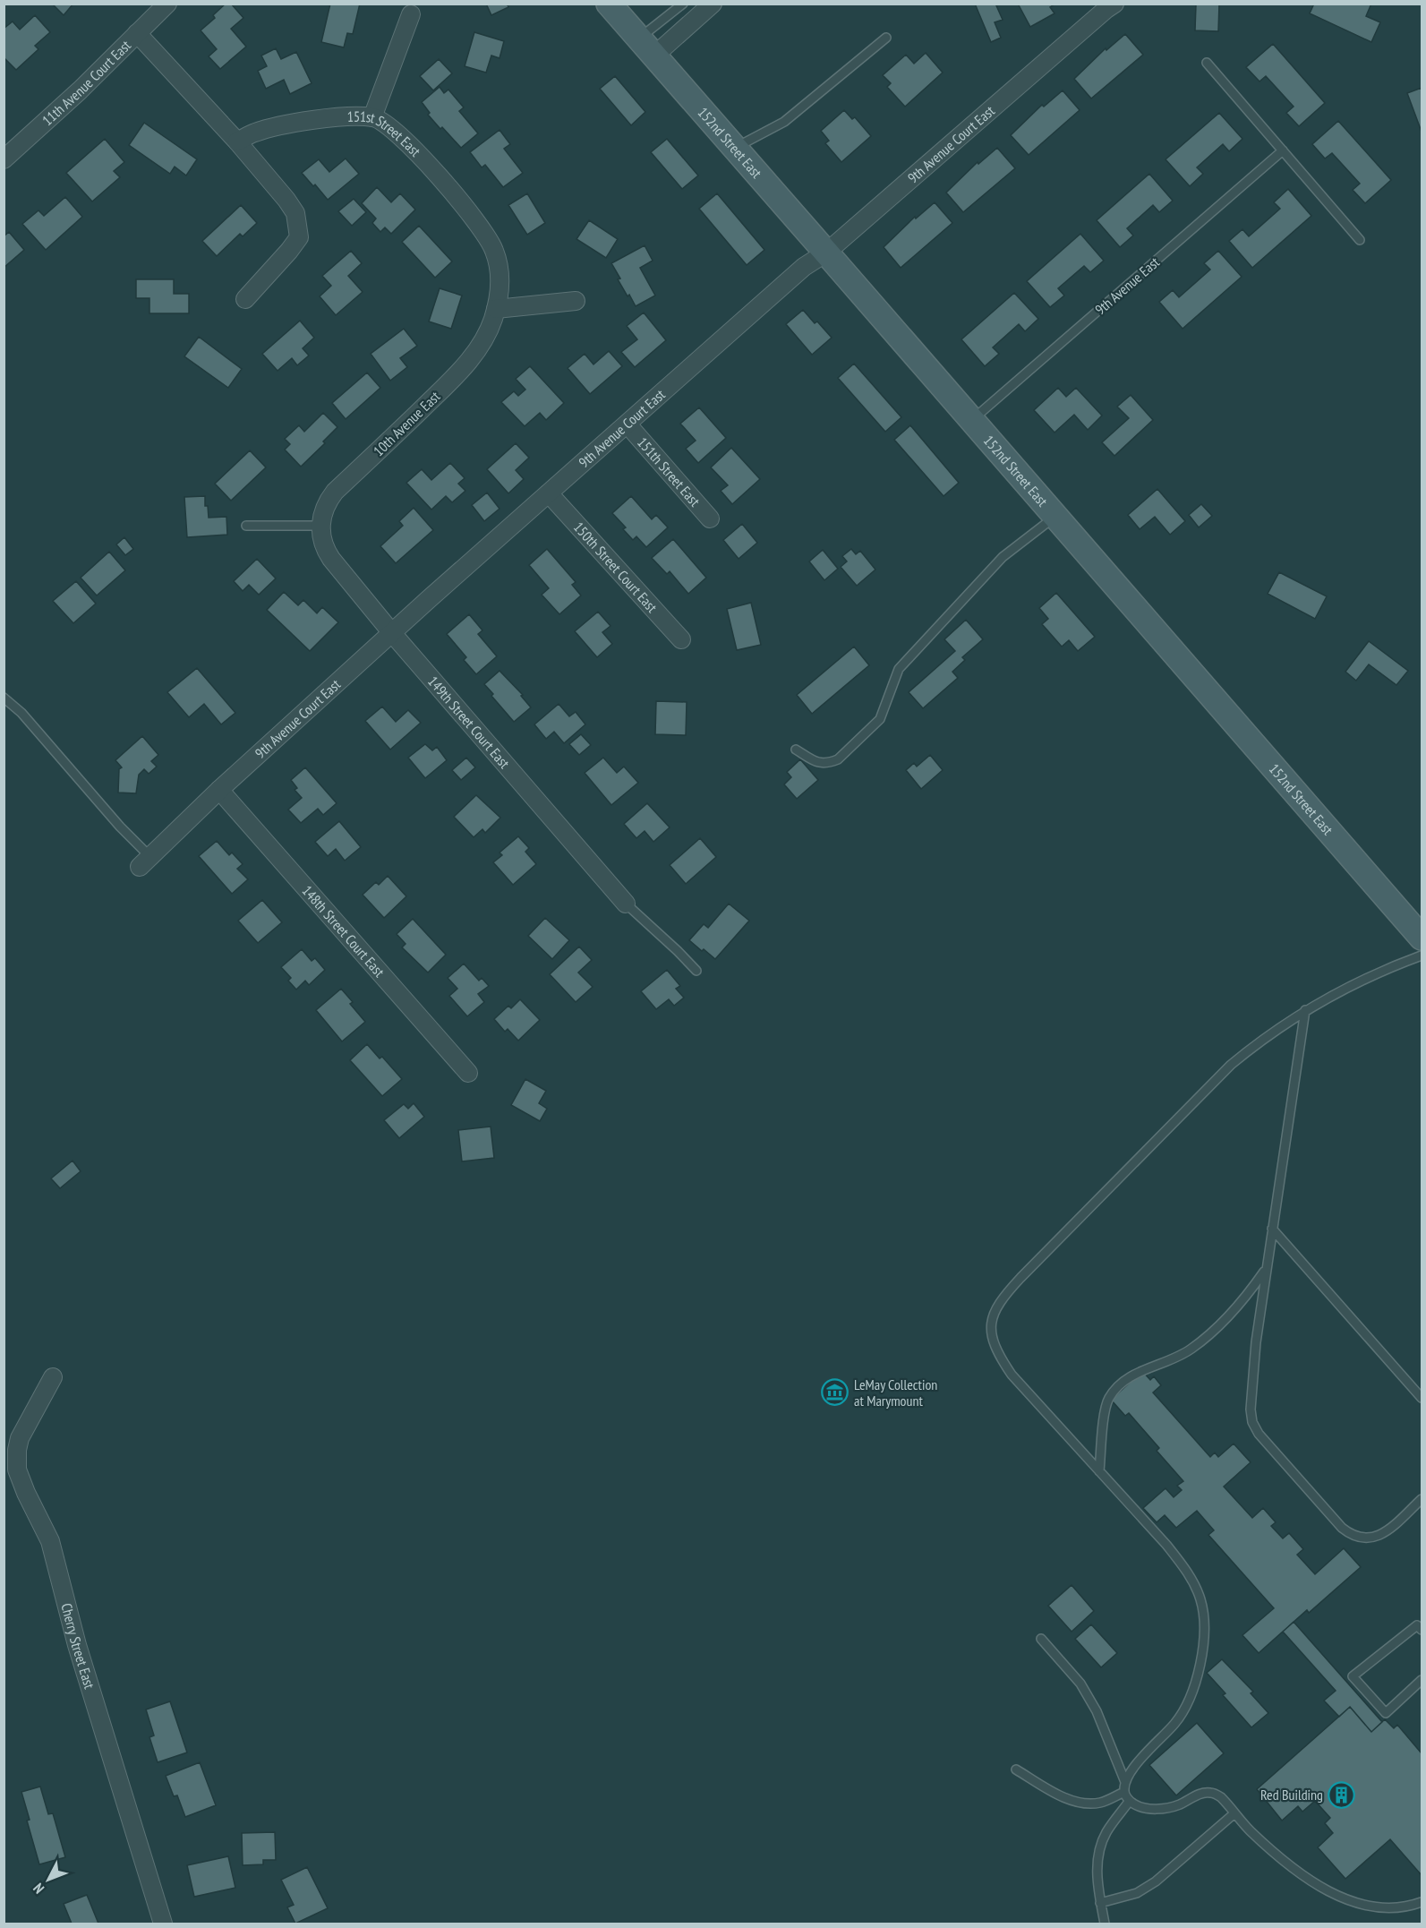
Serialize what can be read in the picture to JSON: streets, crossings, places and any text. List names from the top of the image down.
{
  "streets": {
    "main road": ["152nd Street East"],
    "street": [
      "11th Avenue Court East",
      "151st Street East",
      "9th Avenue Court East",
      "10th Avenue East",
      "151th Street East",
      "150th Street Court East",
      "149th Street Court East",
      "148th Street Court East",
      "Cherry Street East"
    ],
    "lane": ["9th Avenue East"]
  },
  "crossings": [
    ["151st Street East", "10th Avenue East"],
    ["152nd Street East", "9th Avenue Court East"],
    ["152nd Street East", "9th Avenue East"],
    ["9th Avenue Court East", "151th Street East"],
    ["9th Avenue Court East", "150th Street Court East"],
    ["9th Avenue Court East", "149th Street Court East"],
    ["9th Avenue Court East", "148th Street Court East"],
    ["10th Avenue East", "149th Street Court East"]
  ],
  "places": {
    "museum": ["LeMay Collection at Marymount"],
    "building": ["Red Building"]
  },
  "north": "bottom left"
}
